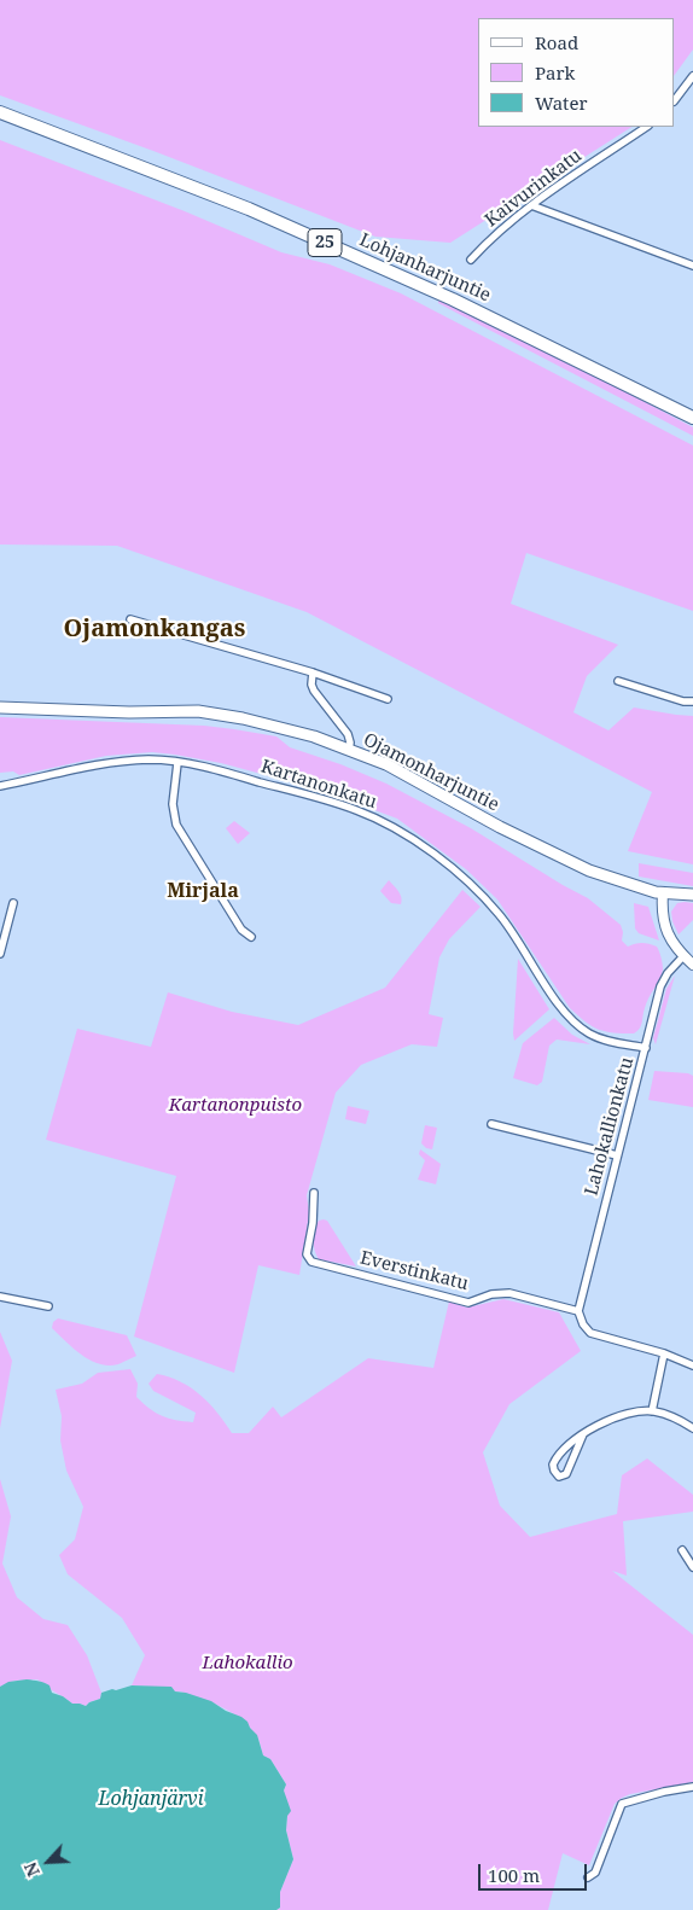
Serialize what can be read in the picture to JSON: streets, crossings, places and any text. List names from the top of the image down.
{
  "streets": {
    "highway": ["25", "Lohjanharjuntie"],
    "main road": ["Ojamonharjuntie"],
    "street": [
      "Kaivurinkatu",
      "Kartanonkatu",
      "Lahokallionkatu",
      "Everstinkatu"
    ]
  },
  "crossings": [
    ["Kartanonkatu", "Lahokallionkatu"],
    ["Lahokallionkatu", "Everstinkatu"]
  ],
  "districts": ["Ojamonkangas", "Mirjala"],
  "water": ["Lohjanjärvi"],
  "parks": ["Kartanonpuisto", "Lahokallio"],
  "legend": ["Road", "Park", "Water"],
  "scale_bar": "100 m",
  "north": "bottom left"
}
